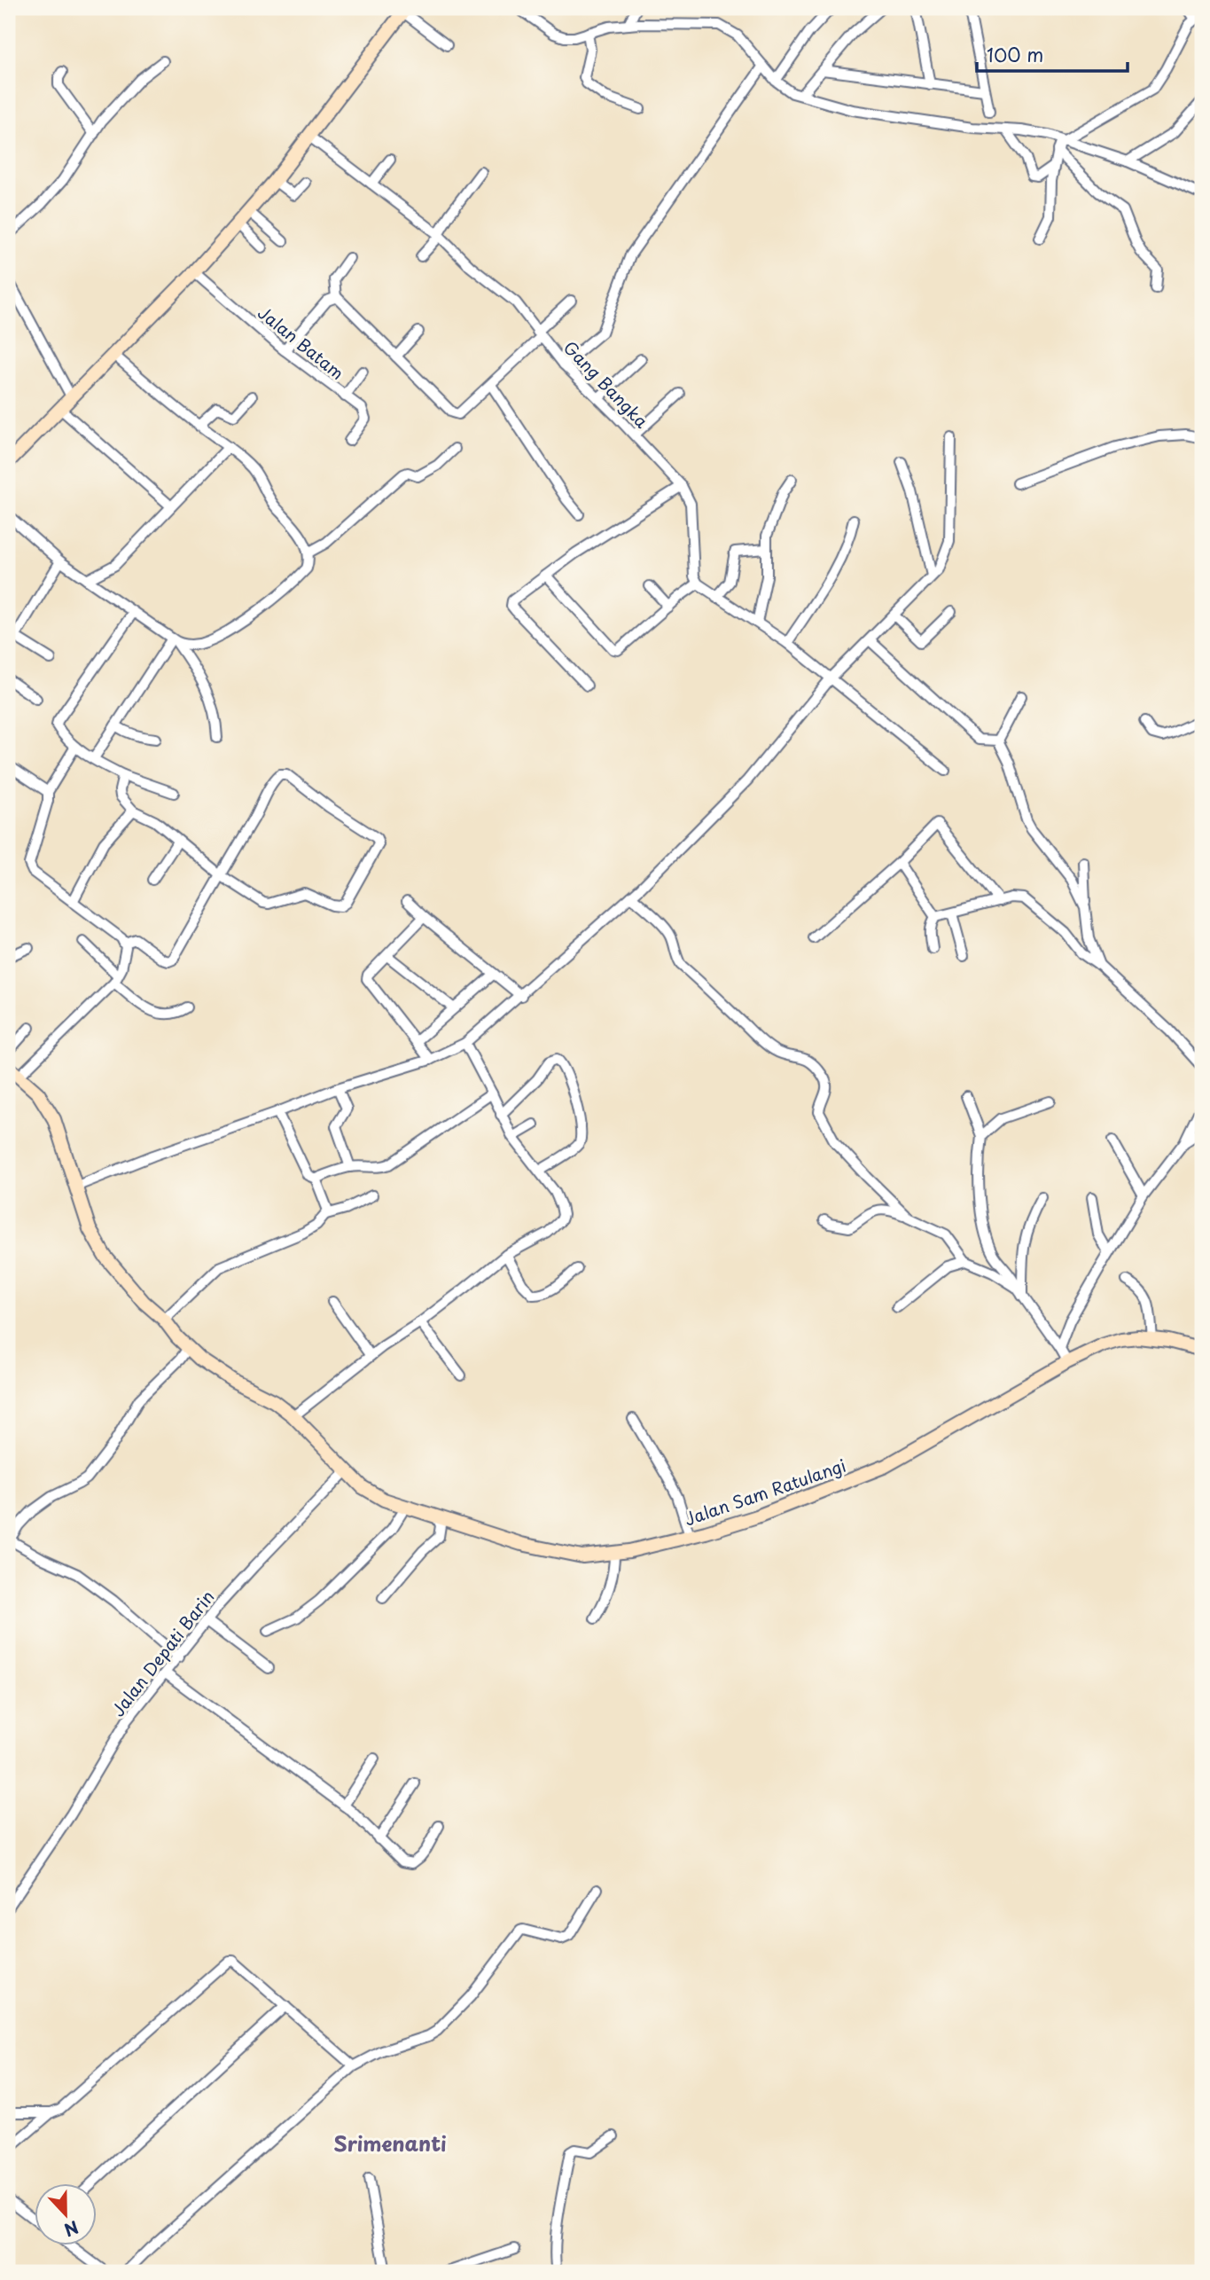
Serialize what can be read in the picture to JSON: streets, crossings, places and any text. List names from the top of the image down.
{
  "streets": {
    "street": [
      "Jalan Batam",
      "Gang Bangka",
      "Jalan Sam Ratulangi",
      "Jalan Depati Barin"
    ]
  },
  "crossings": [
    ["Jalan Sam Ratulangi", "Jalan Depati Barin"]
  ],
  "districts": ["Srimenanti"],
  "scale_bar": "100 m",
  "north": "bottom"
}
